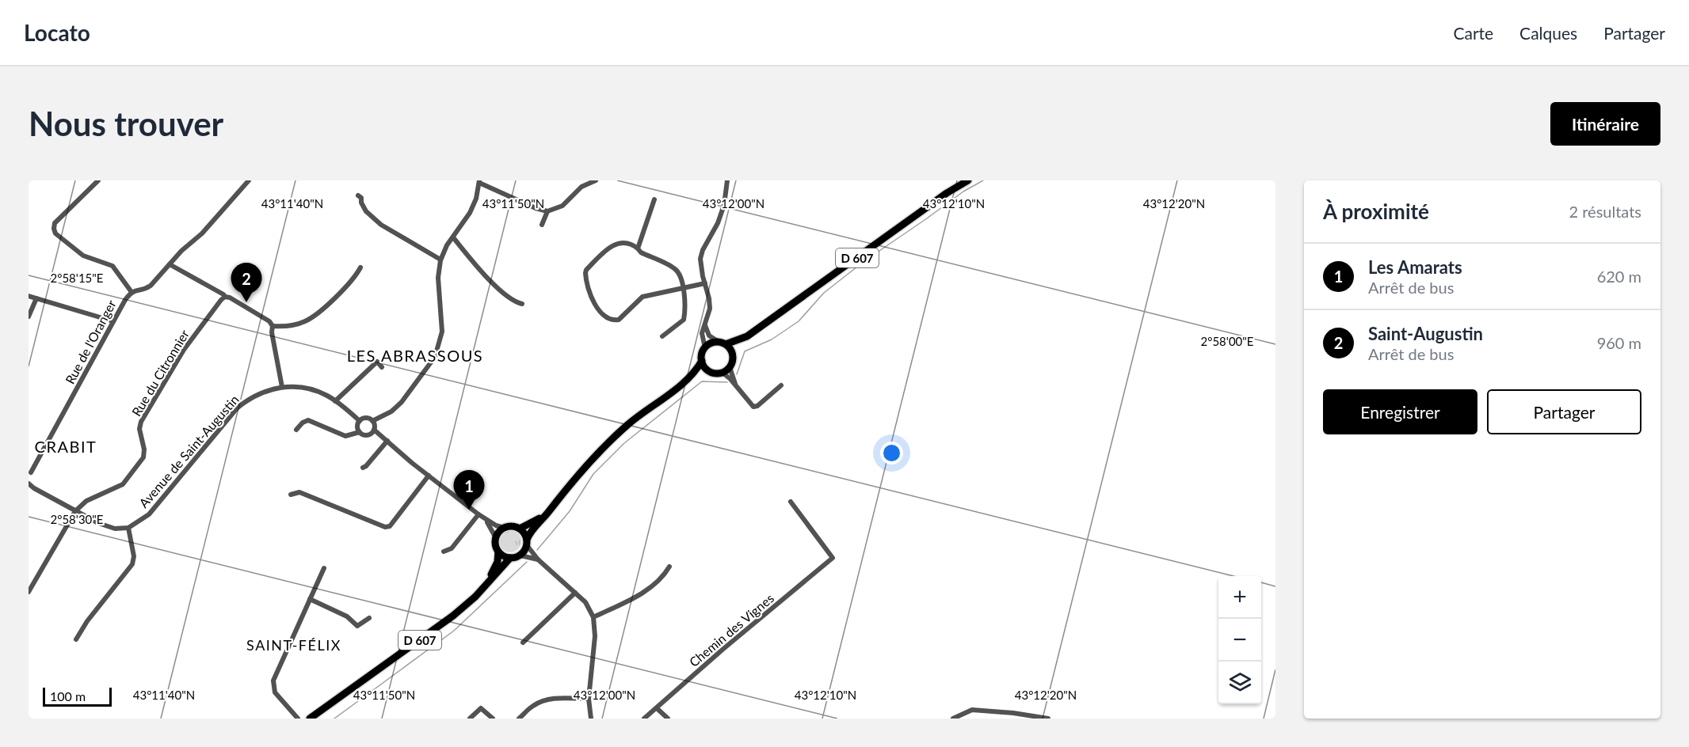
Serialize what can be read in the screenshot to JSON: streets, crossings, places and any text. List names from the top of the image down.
{
  "streets": {
    "main road": ["D 607"],
    "street": [
      "Rue de l'Oranger",
      "Rue du Citronnier",
      "Avenue de Saint-Augustin",
      "Chemin des Vignes"
    ]
  },
  "districts": ["LES ABRASSOUS", "CRABIT", "SAINT-FÉLIX"],
  "scale_bar": "100 m",
  "page": {
    "header": "Locato",
    "nav": ["Carte", "Calques", "Partager"],
    "buttons": [
      "Itinéraire",
      ["Enregistrer", "Partager"]
    ],
    "title": "Nous trouver",
    "heading": ["À proximité", "2 résultats"],
    "list": [
      {
        "mark": "1",
        "name": "Les Amarats",
        "note": "Arrêt de bus",
        "value": "620 m"
      },
      {
        "mark": "2",
        "name": "Saint-Augustin",
        "note": "Arrêt de bus",
        "value": "960 m"
      }
    ],
    "pins": ["2", "1"],
    "map_buttons": ["+", "−"],
    "scale": "100 m"
  },
  "coordinates": [
    "43°11'40\"N",
    "43°11'50\"N",
    "43°12'00\"N",
    "43°12'10\"N",
    "43°12'20\"N",
    "2°58'15\"E",
    "2°58'00\"E",
    "2°58'30\"E"
  ]
}
